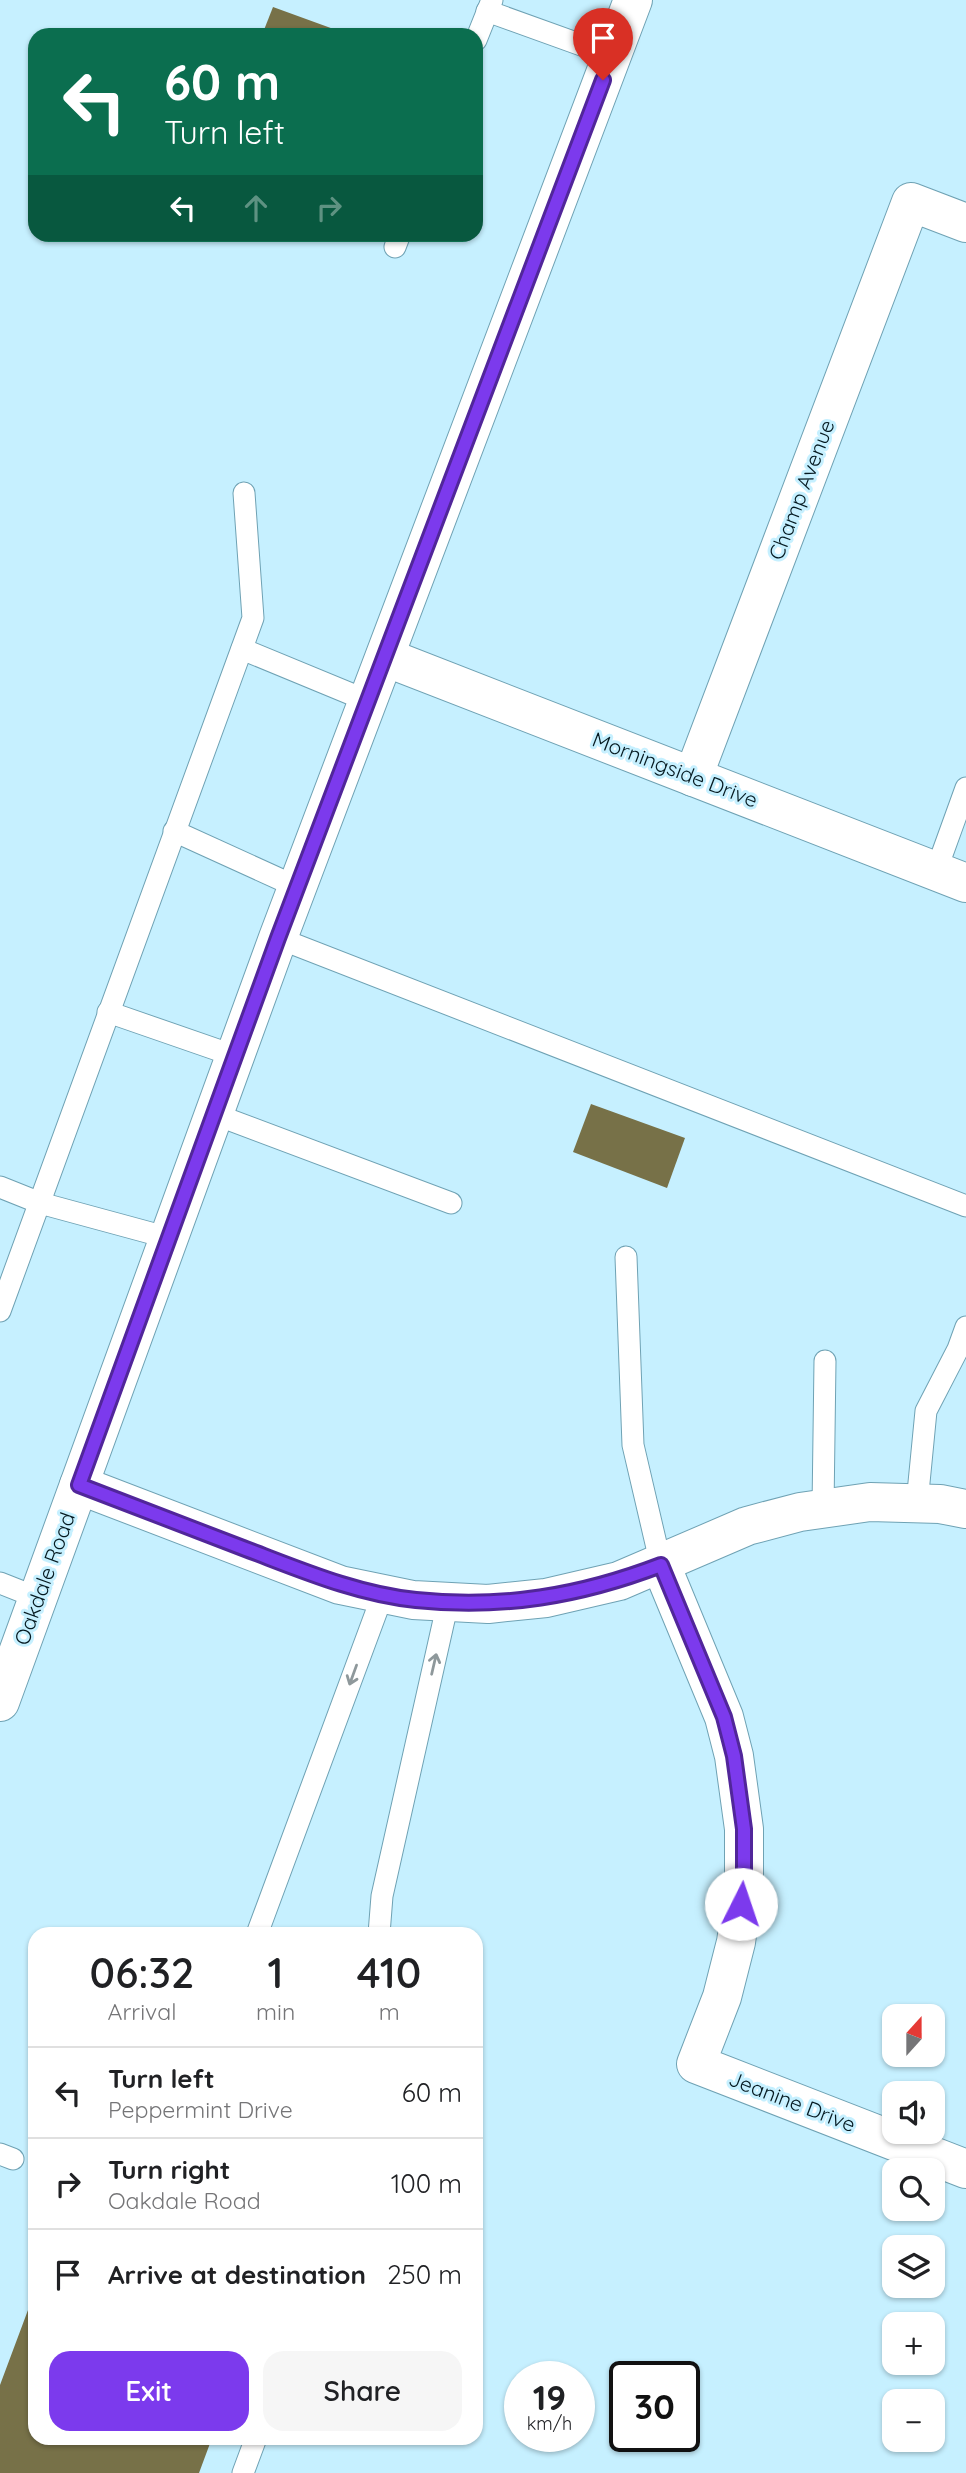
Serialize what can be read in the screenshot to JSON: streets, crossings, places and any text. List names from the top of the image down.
{
  "streets": {
    "street": [
      "Champ Avenue",
      "Morningside Drive",
      "Oakdale Road",
      "Jeanine Drive"
    ]
  },
  "crossings": [
    ["Champ Avenue", "Morningside Drive"],
    ["Morningside Drive", "Oakdale Road"]
  ],
  "north": "top",
  "page": {
    "turn": ["60 m", "Turn left"],
    "eta": [
      "06:32",
      "Arrival",
      "1",
      "min",
      "410",
      "m"
    ],
    "map_buttons": ["+", "−"],
    "list": [
      {
        "name": "Turn left",
        "note": "Peppermint Drive",
        "value": "60 m"
      },
      {
        "name": "Turn right",
        "note": "Oakdale Road",
        "value": "100 m"
      },
      {
        "name": "Arrive at destination",
        "value": "250 m"
      }
    ],
    "buttons": ["Exit", "Share"],
    "speed": "19 km/h",
    "limit": "30"
  }
}
